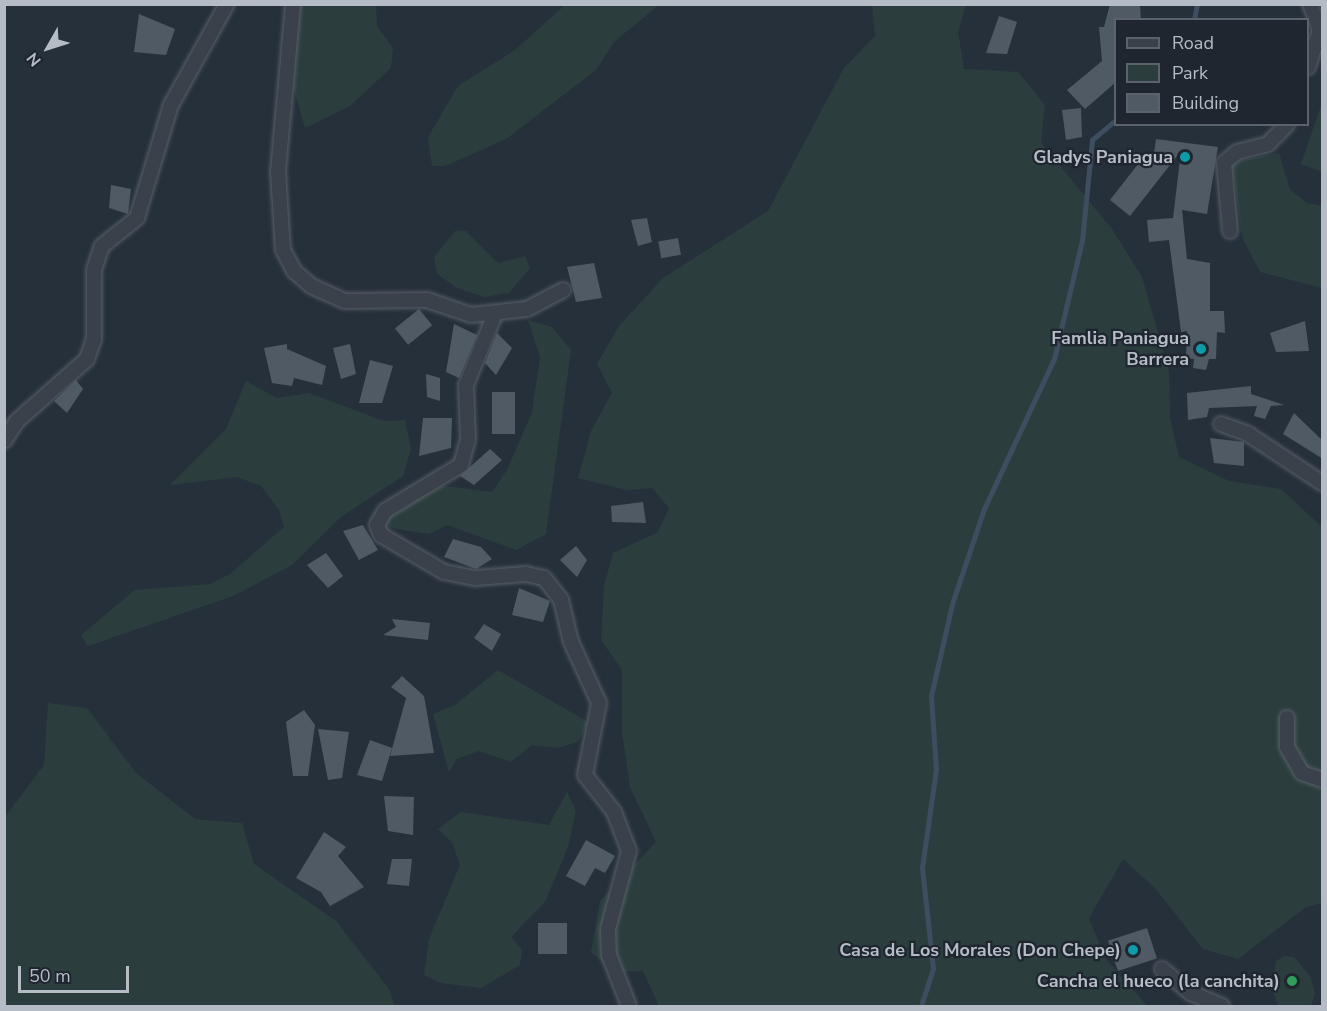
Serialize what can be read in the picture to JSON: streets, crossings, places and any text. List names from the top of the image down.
{
  "places": [
    "Gladys Paniagua",
    "Famlia Paniagua Barrera",
    "Casa de Los Morales (Don Chepe)",
    "Cancha el hueco (la canchita)"
  ],
  "legend": ["Road", "Park", "Building"],
  "scale_bar": "50 m",
  "north": "bottom left"
}
